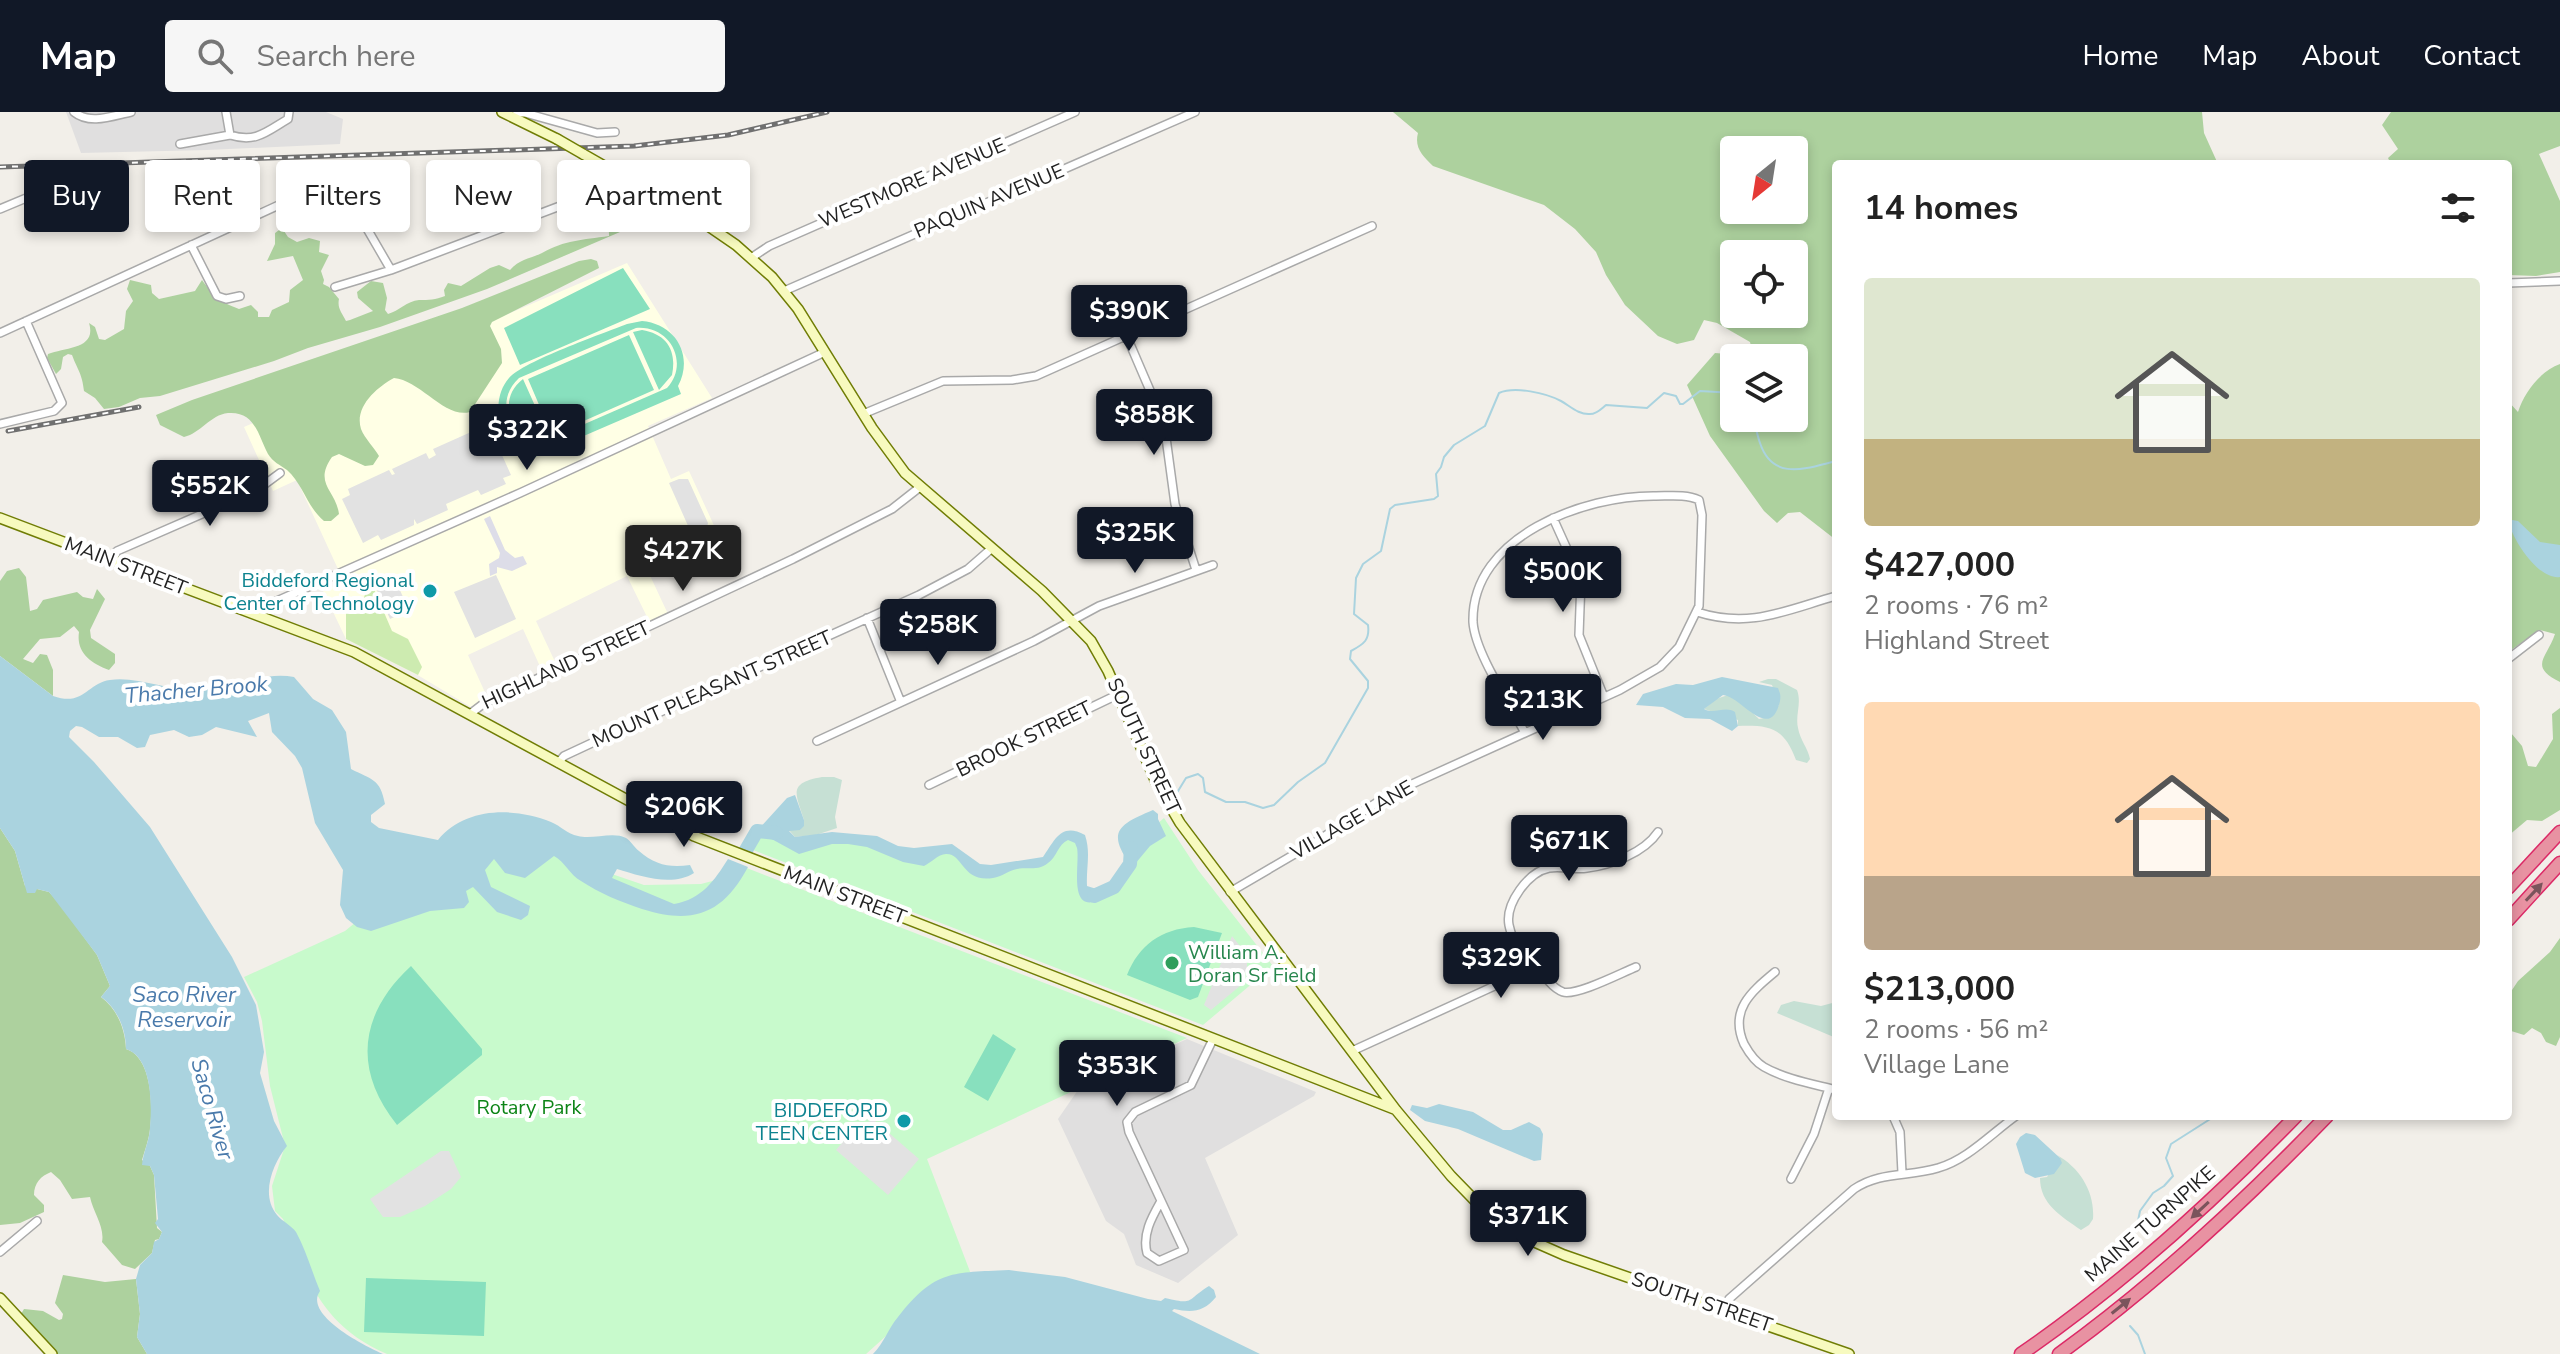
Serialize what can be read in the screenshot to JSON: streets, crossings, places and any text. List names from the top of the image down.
{
  "streets": {
    "highway": ["MAINE TURNPIKE"],
    "street": [
      "WESTMORE AVENUE",
      "PAQUIN AVENUE",
      "MAIN STREET",
      "HIGHLAND STREET",
      "MOUNT PLEASANT STREET",
      "BROOK STREET",
      "SOUTH STREET",
      "VILLAGE LANE"
    ]
  },
  "crossings": [
    ["WESTMORE AVENUE", "SOUTH STREET"],
    ["PAQUIN AVENUE", "SOUTH STREET"],
    ["MAIN STREET", "HIGHLAND STREET"],
    ["MAIN STREET", "MOUNT PLEASANT STREET"],
    ["MAIN STREET", "SOUTH STREET"],
    ["HIGHLAND STREET", "SOUTH STREET"],
    ["MOUNT PLEASANT STREET", "SOUTH STREET"],
    ["BROOK STREET", "SOUTH STREET"],
    ["SOUTH STREET", "VILLAGE LANE"]
  ],
  "water": ["Thacher Brook", "Saco River Reservoir", "Saco River"],
  "parks": ["Rotary Park"],
  "places": ["Biddeford Regional Center of Technology", "William A. Doran Sr Field", "BIDDEFORD TEEN CENTER"],
  "north": "bottom left",
  "page": {
    "header": "Map",
    "search": "Search here",
    "nav": [
      "Home",
      "Map",
      "About",
      "Contact"
    ],
    "chip": [
      "Buy",
      "Rent",
      "Filters",
      "New",
      "Apartment"
    ],
    "heading": "14 homes",
    "list": [
      {
        "name": "$427,000",
        "note": "2 rooms · 76 m² · Highland Street"
      },
      {
        "name": "$213,000",
        "note": "2 rooms · 56 m² · Village Lane"
      }
    ],
    "price": [
      "$390K",
      "$858K",
      "$322K",
      "$552K",
      "$325K",
      "$427K",
      "$500K",
      "$258K",
      "$213K",
      "$206K",
      "$671K",
      "$329K",
      "$353K",
      "$371K"
    ]
  }
}
